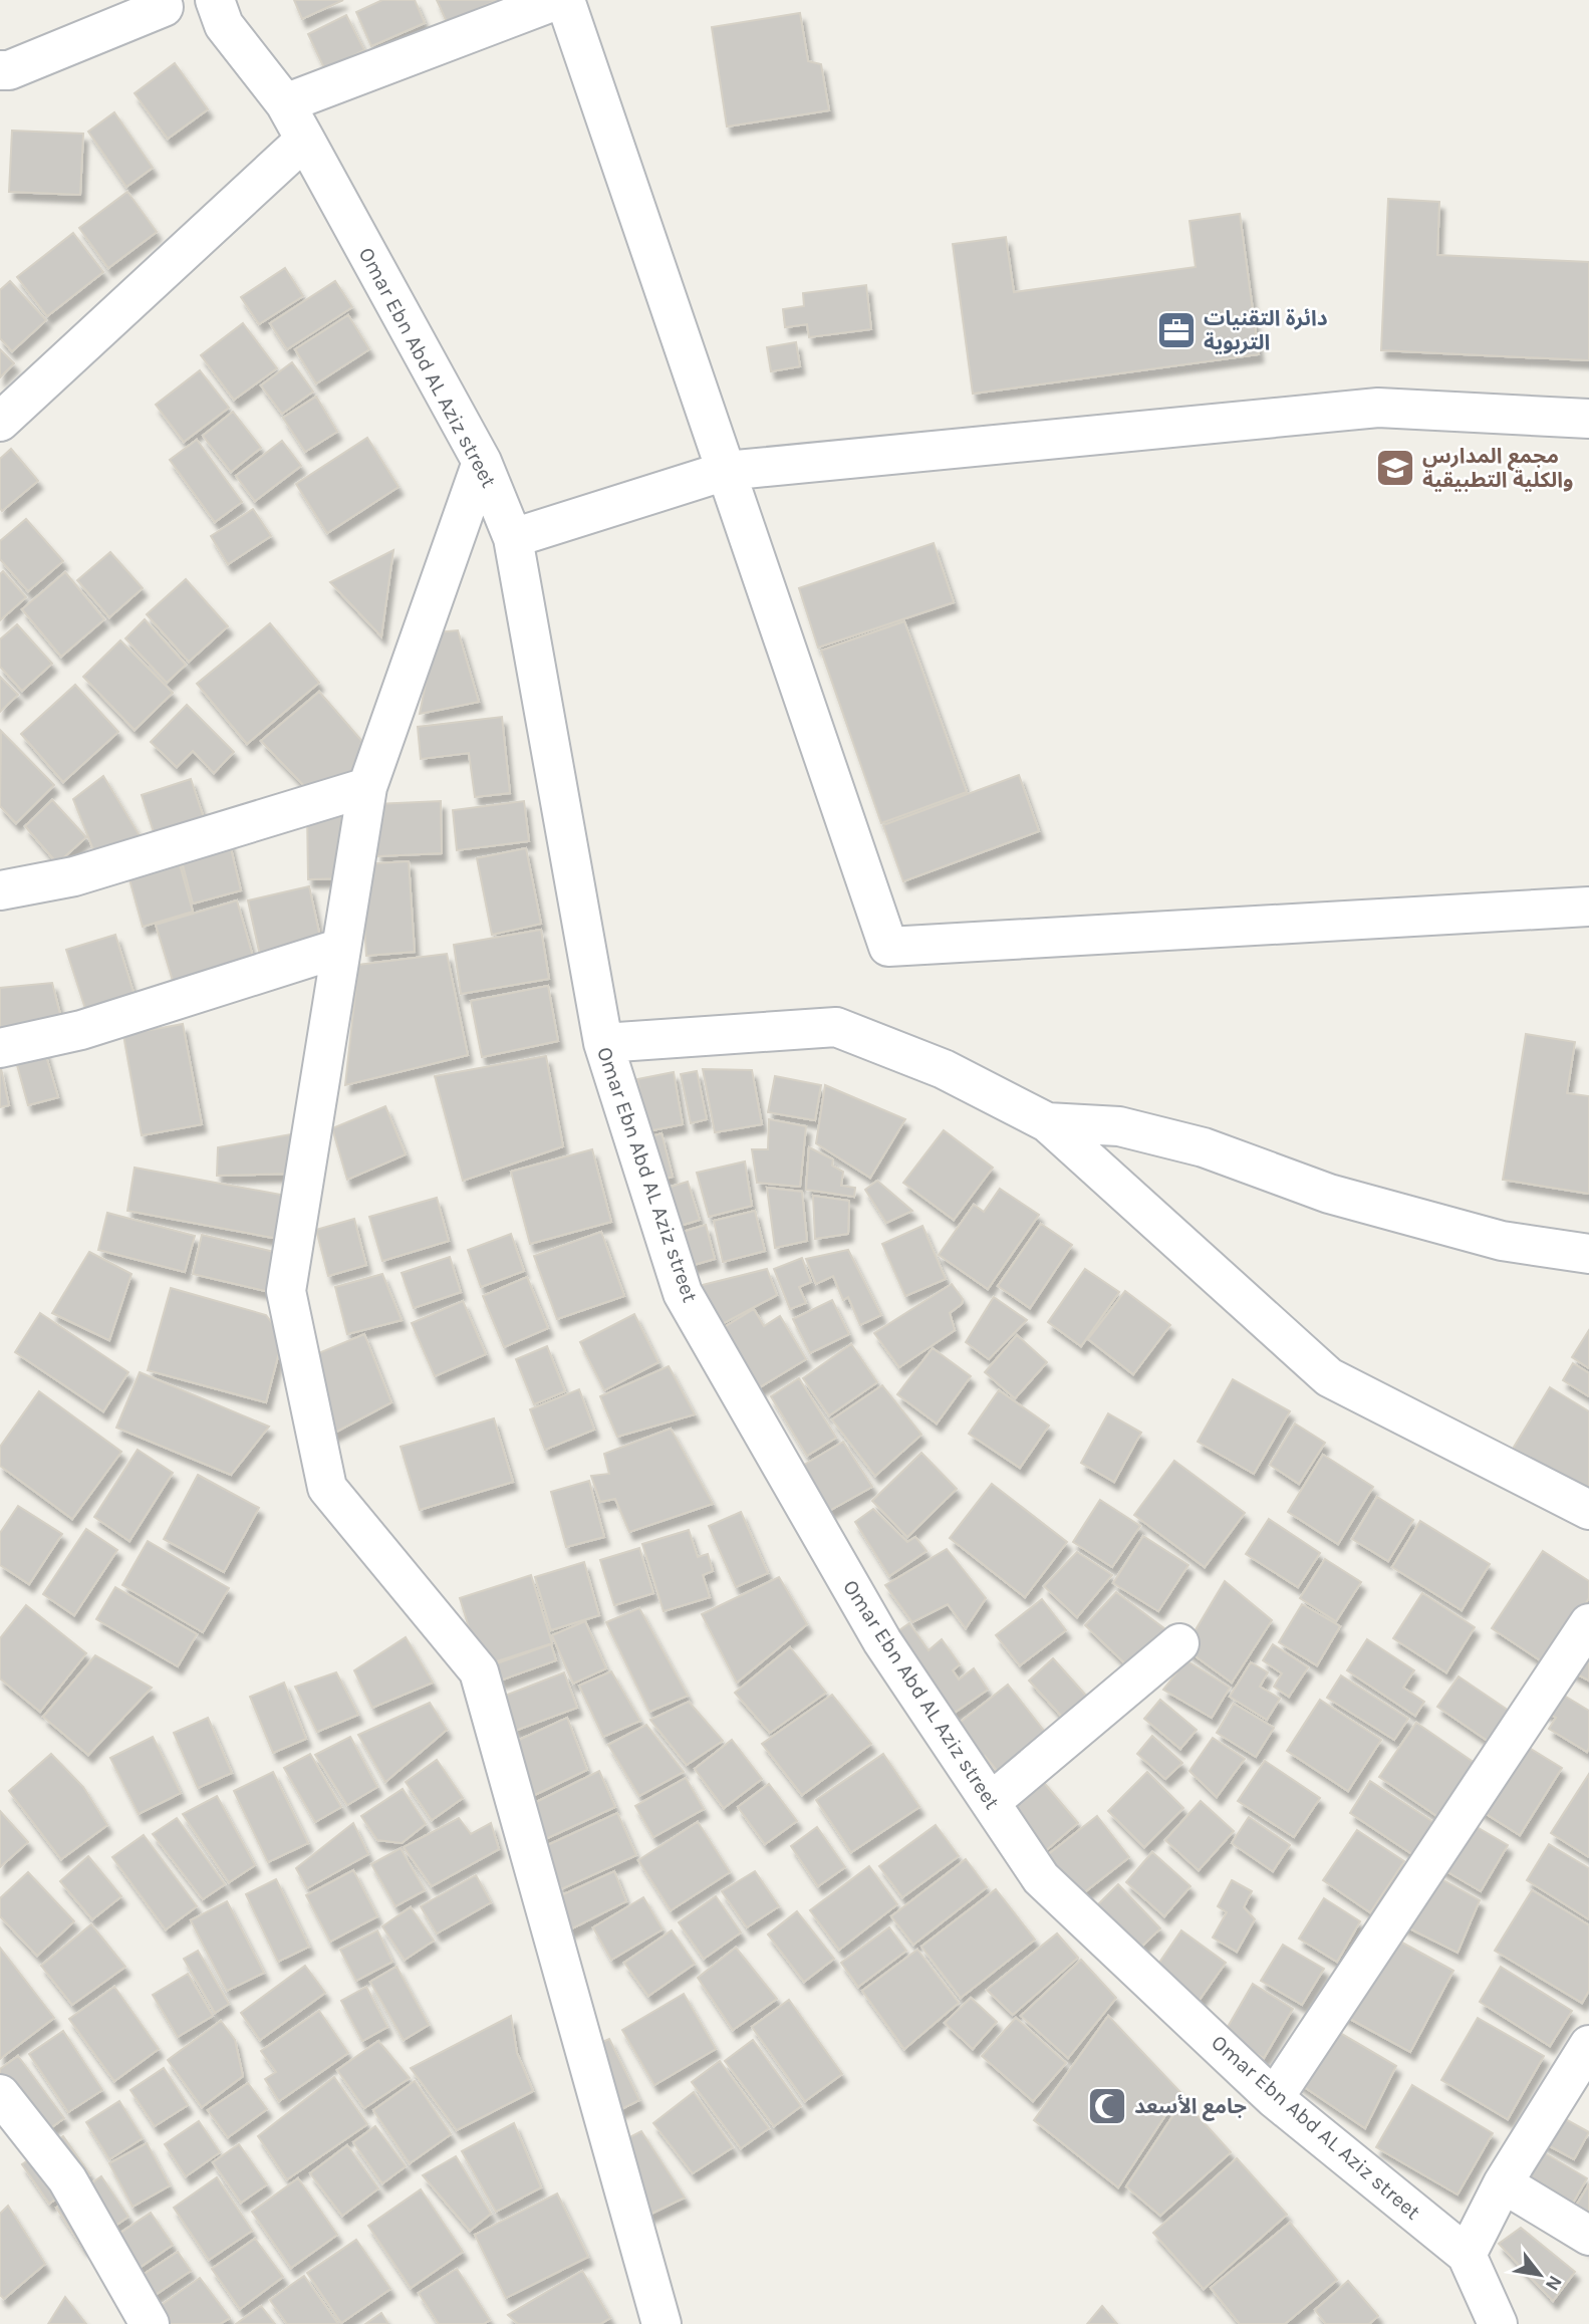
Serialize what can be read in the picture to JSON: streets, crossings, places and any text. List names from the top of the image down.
{
  "streets": {
    "street": ["Omar Ebn Abd AL Aziz street"]
  },
  "places": {
    "office": ["دائرة التقنيات التربوية"],
    "school or university": ["مجمع المدارس والكلية التطبيقية"],
    "mosque": ["جامع الأسعد"]
  },
  "north": "bottom right"
}
